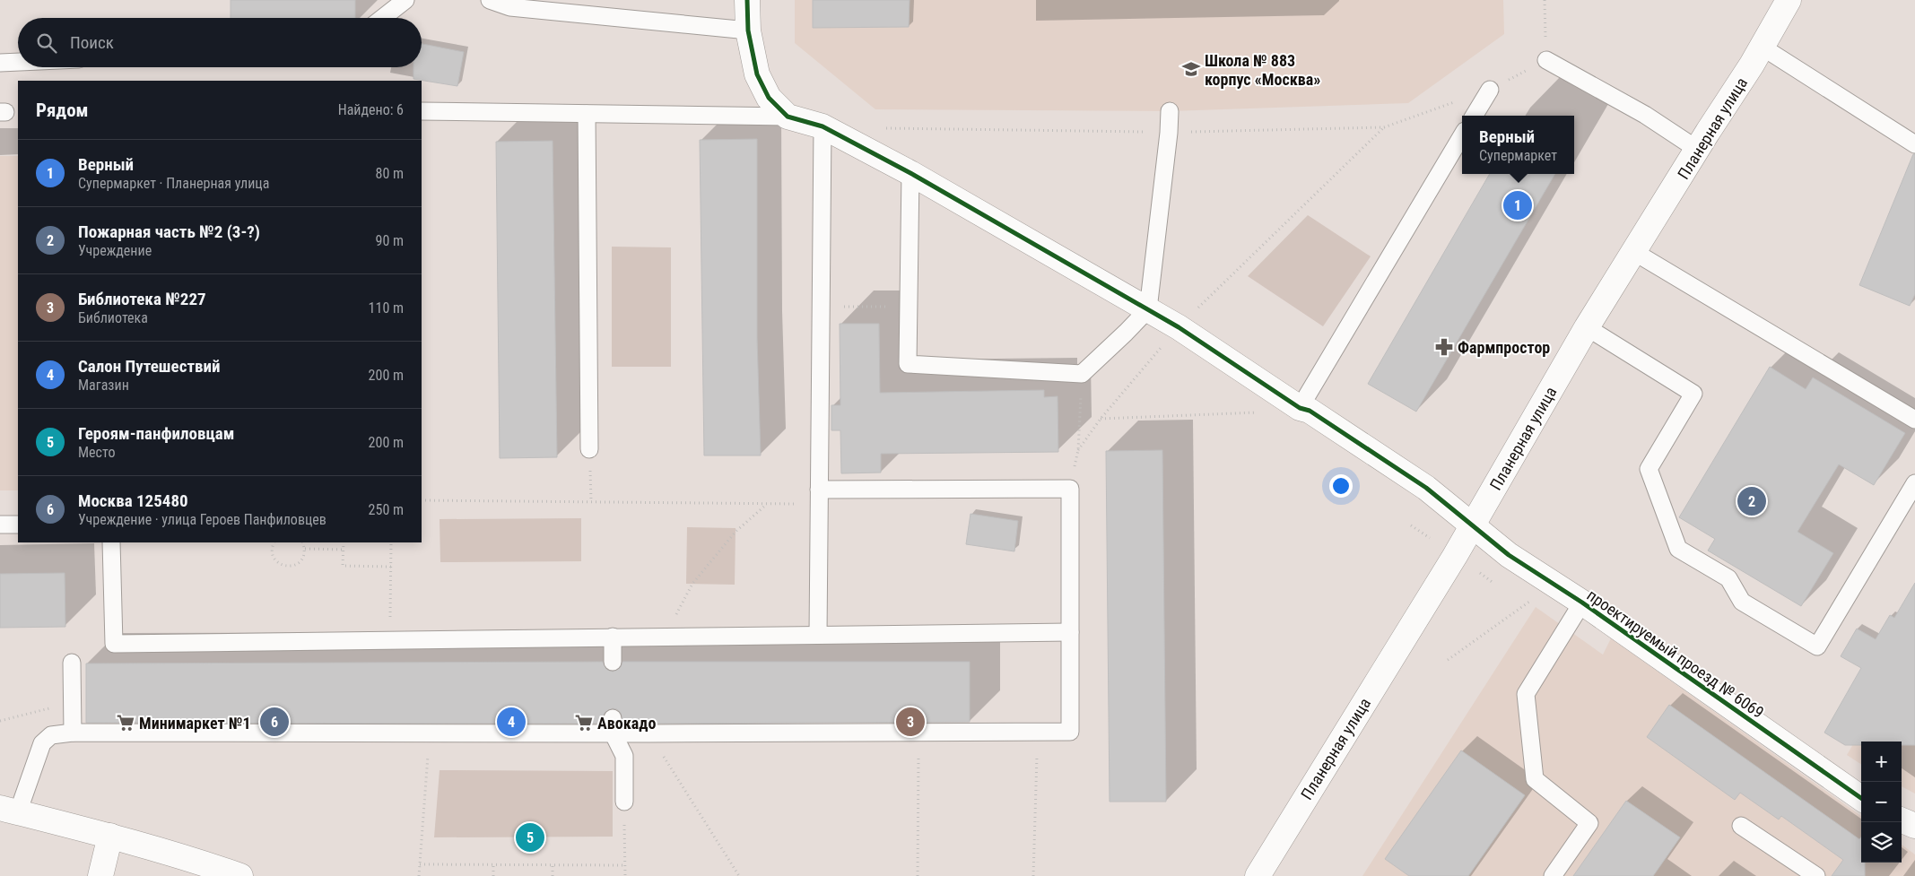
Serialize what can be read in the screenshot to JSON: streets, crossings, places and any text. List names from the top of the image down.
{
  "streets": {
    "street": ["Планерная улица", "проектируемый проезд № 6069"]
  },
  "crossings": [
    ["Планерная улица", "проектируемый проезд № 6069"]
  ],
  "places": {
    "school or university": ["Школа № 883 корпус «Москва»"],
    "pharmacy": ["Фармпростор"],
    "supermarket": ["Минимаркет №1", "Авокадо"]
  },
  "page": {
    "search": "Поиск",
    "heading": ["Рядом", "Найдено: 6"],
    "popup": ["Верный", "Супермаркет"],
    "list": [
      {
        "mark": "1",
        "name": "Верный",
        "note": "Супермаркет · Планерная улица",
        "value": "80 m"
      },
      {
        "mark": "2",
        "name": "Пожарная часть №2 (3-?)",
        "note": "Учреждение",
        "value": "90 m"
      },
      {
        "mark": "3",
        "name": "Библиотека №227",
        "note": "Библиотека",
        "value": "110 m"
      },
      {
        "mark": "4",
        "name": "Салон Путешествий",
        "note": "Магазин",
        "value": "200 m"
      },
      {
        "mark": "5",
        "name": "Героям-панфиловцам",
        "note": "Место",
        "value": "200 m"
      },
      {
        "mark": "6",
        "name": "Москва 125480",
        "note": "Учреждение · улица Героев Панфиловцев",
        "value": "250 m"
      }
    ],
    "pins": [
      "1",
      "2",
      "3",
      "4",
      "6",
      "5"
    ],
    "map_buttons": ["+", "−"]
  }
}
